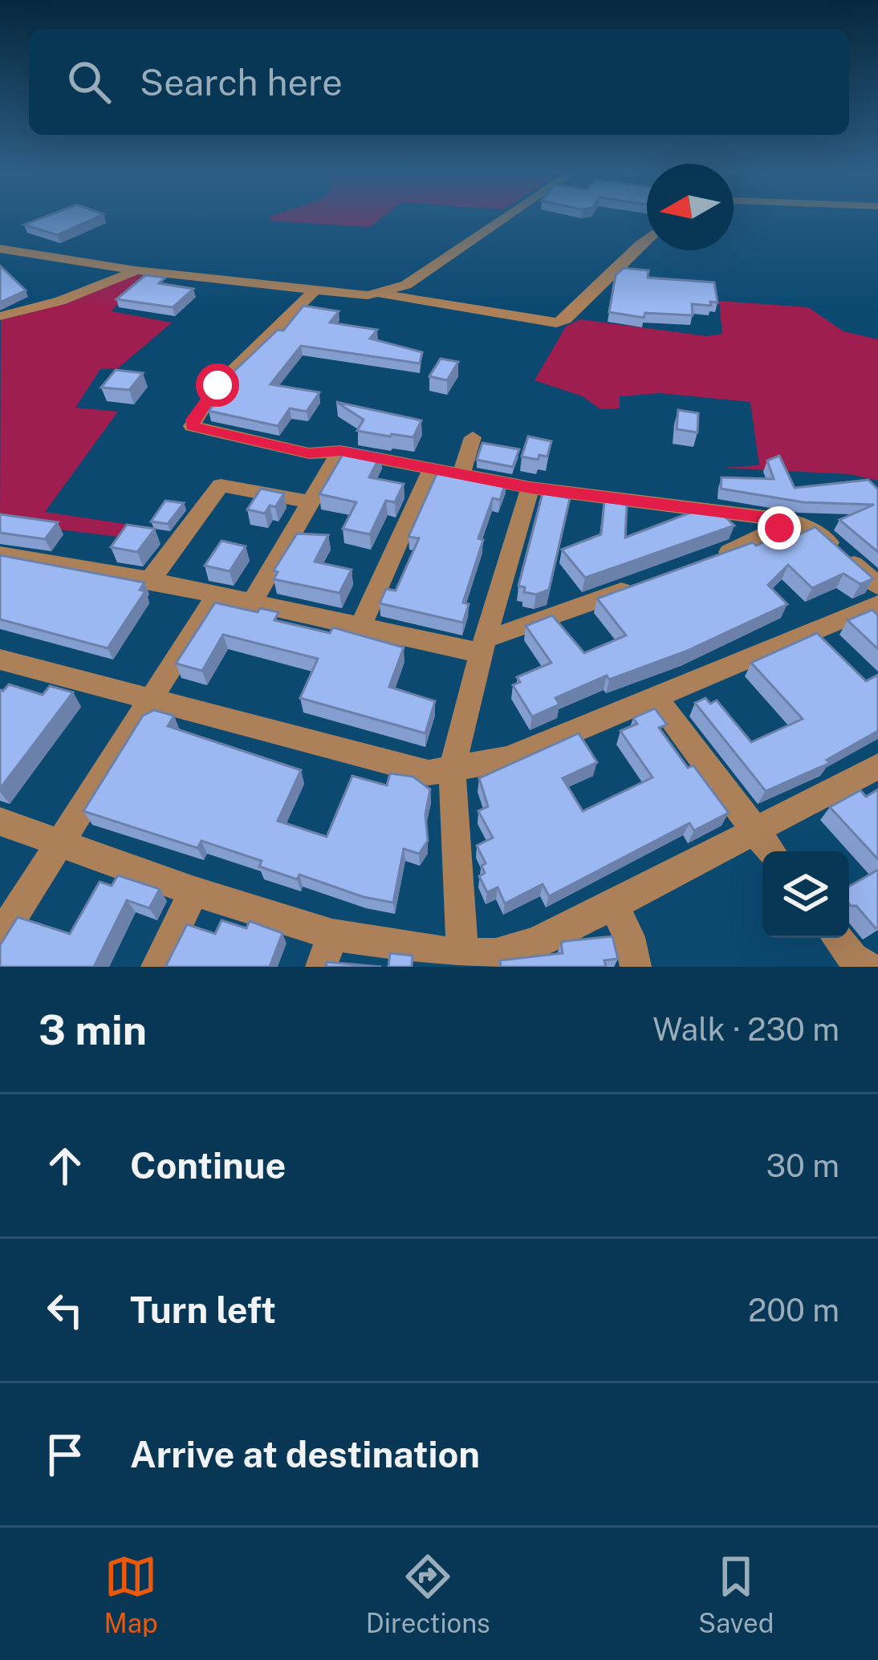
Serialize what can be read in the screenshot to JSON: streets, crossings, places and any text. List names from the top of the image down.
{
  "north": "left",
  "page": {
    "search": "Search here",
    "heading": ["3 min", "Walk · 230 m"],
    "list": [
      ["Continue", "30 m"],
      ["Turn left", "200 m"],
      "Arrive at destination"
    ],
    "nav": ["Map", "Directions", "Saved"]
  }
}
